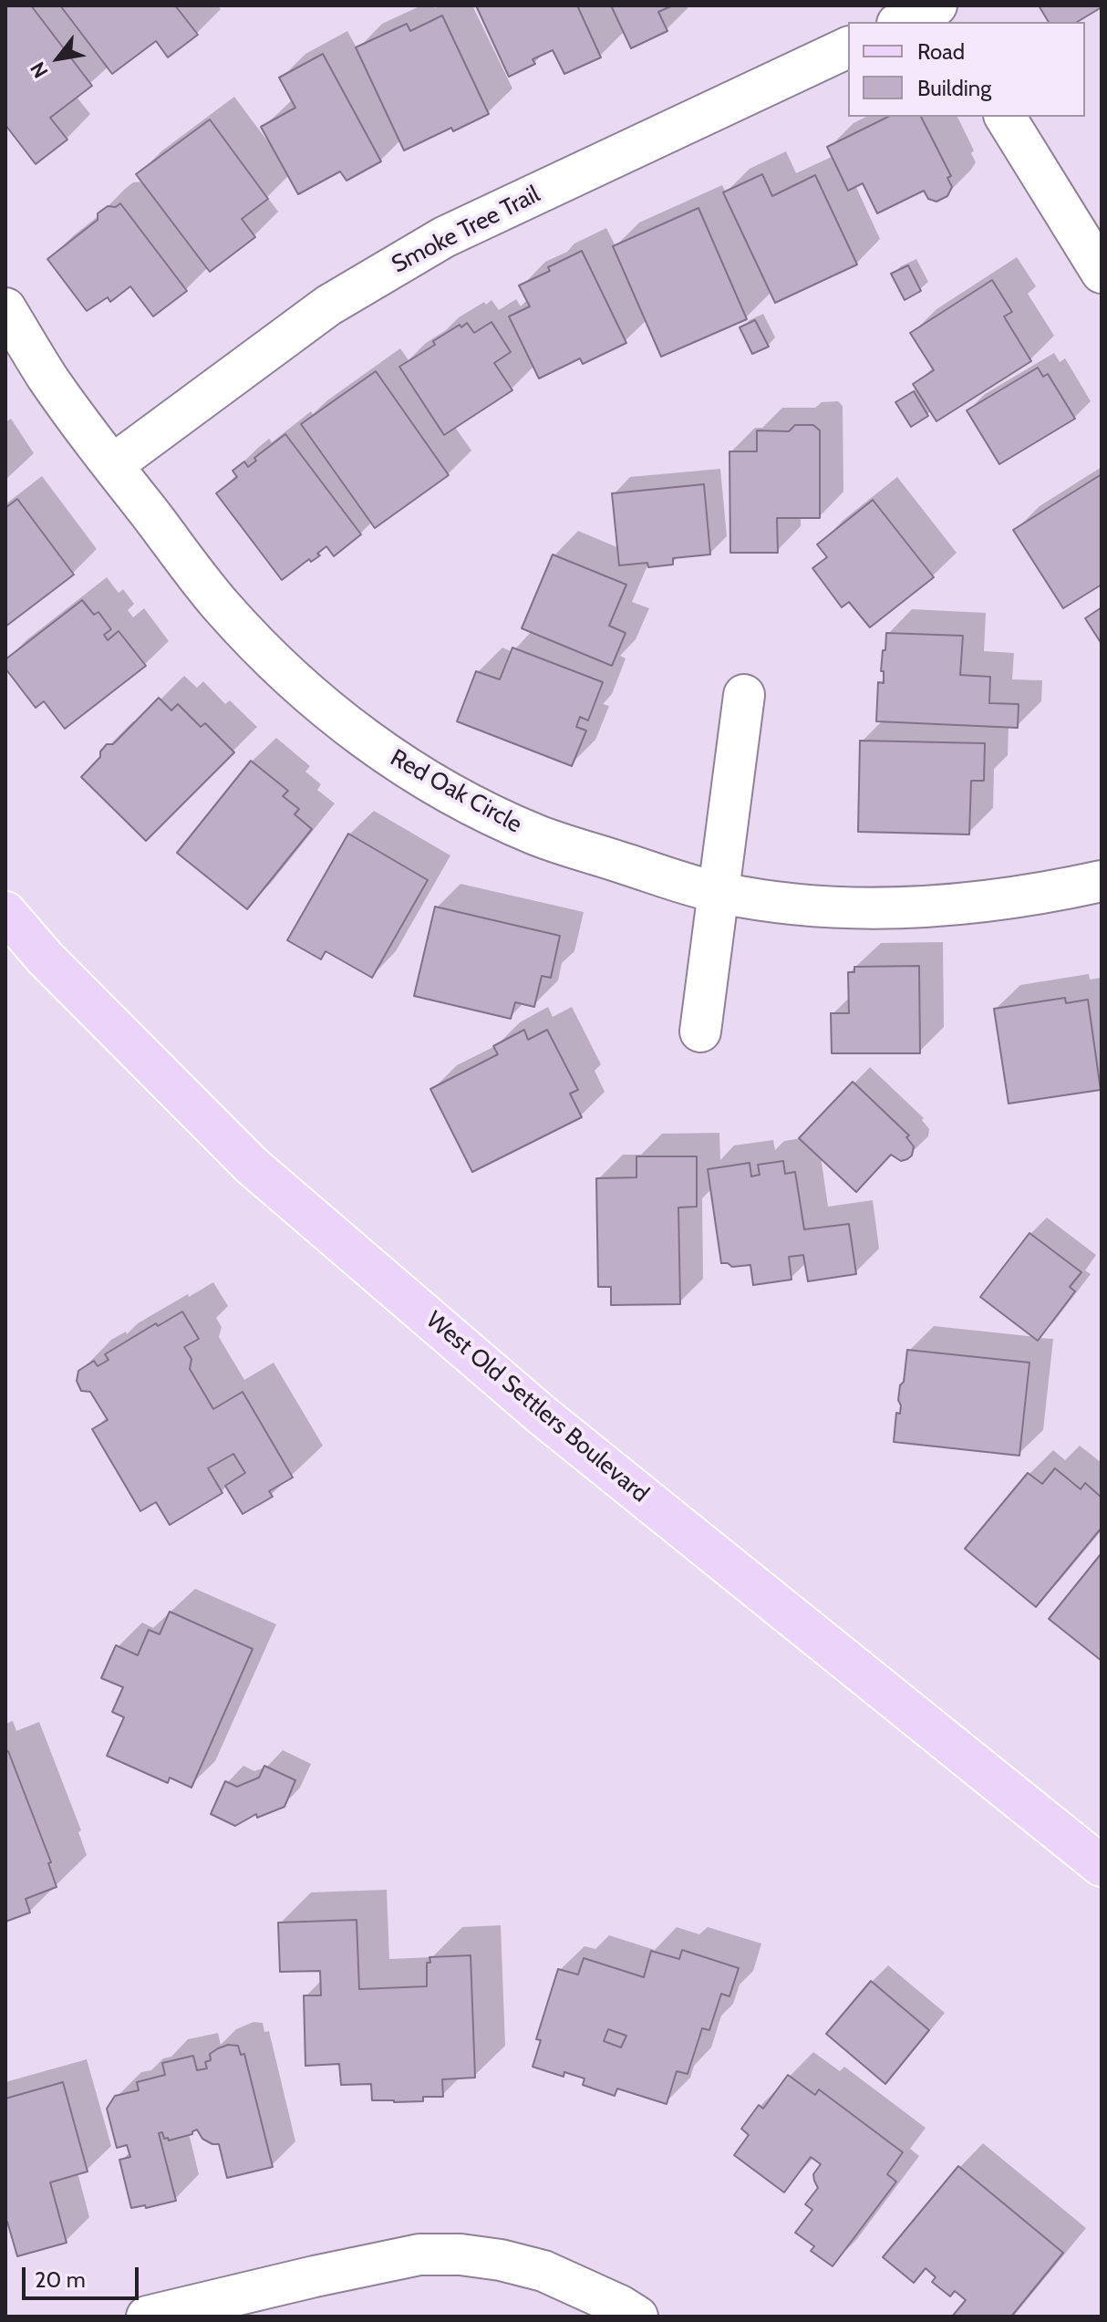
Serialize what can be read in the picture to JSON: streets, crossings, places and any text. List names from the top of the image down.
{
  "streets": {
    "main road": ["West Old Settlers Boulevard"],
    "street": ["Smoke Tree Trail", "Red Oak Circle"]
  },
  "crossings": [
    ["Smoke Tree Trail", "Red Oak Circle"]
  ],
  "legend": ["Road", "Building"],
  "scale_bar": "20 m",
  "north": "bottom left"
}
